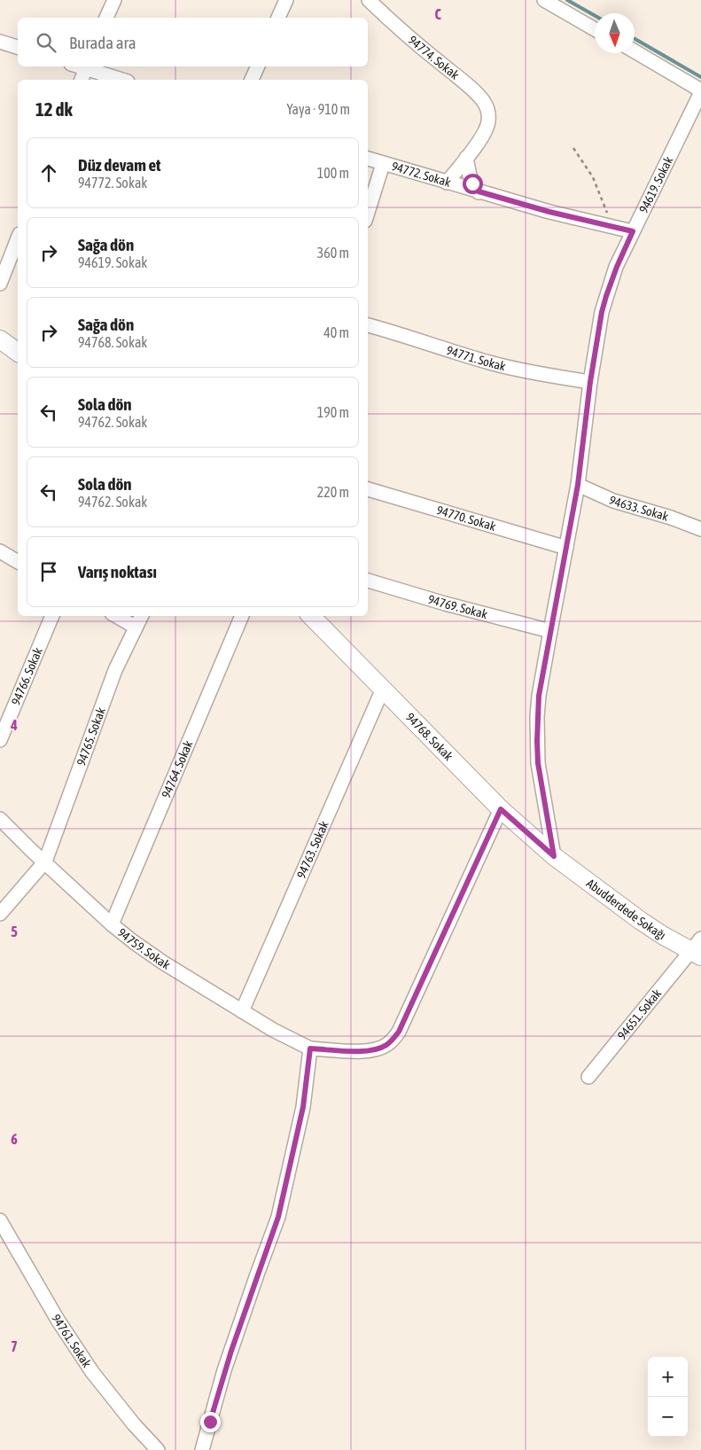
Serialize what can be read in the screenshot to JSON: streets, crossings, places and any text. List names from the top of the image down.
{
  "streets": {
    "street": [
      "94774. Sokak",
      "94772. Sokak",
      "94619. Sokak",
      "94771. Sokak",
      "94633. Sokak",
      "94770. Sokak",
      "94769. Sokak",
      "94766. Sokak",
      "94765. Sokak",
      "94768. Sokak",
      "94764. Sokak",
      "94763. Sokak",
      "Abudderdede Sokağı",
      "94759. Sokak",
      "94651. Sokak",
      "94761. Sokak"
    ]
  },
  "crossings": [
    ["94772. Sokak", "94619. Sokak"],
    ["94619. Sokak", "94771. Sokak"],
    ["94619. Sokak", "94633. Sokak"],
    ["94619. Sokak", "94770. Sokak"],
    ["94619. Sokak", "94769. Sokak"],
    ["94619. Sokak", "94768. Sokak"],
    ["94619. Sokak", "Abudderdede Sokağı"],
    ["94765. Sokak", "94759. Sokak"],
    ["94768. Sokak", "94763. Sokak"],
    ["94768. Sokak", "Abudderdede Sokağı"],
    ["94764. Sokak", "94759. Sokak"],
    ["94763. Sokak", "94759. Sokak"],
    ["Abudderdede Sokağı", "94651. Sokak"]
  ],
  "north": "bottom",
  "page": {
    "search": "Burada ara",
    "heading": ["12 dk", "Yaya · 910 m"],
    "list": [
      ["Düz devam et", "94772. Sokak", "100 m"],
      ["Sağa dön", "94619. Sokak", "360 m"],
      ["Sağa dön", "94768. Sokak", "40 m"],
      ["Sola dön", "94762. Sokak", "190 m"],
      ["Sola dön", "94762. Sokak", "220 m"],
      "Varış noktası"
    ],
    "map_buttons": ["+", "−"]
  },
  "grid": {
    "columns": ["C"],
    "rows": [
      "4",
      "5",
      "6",
      "7"
    ]
  }
}
